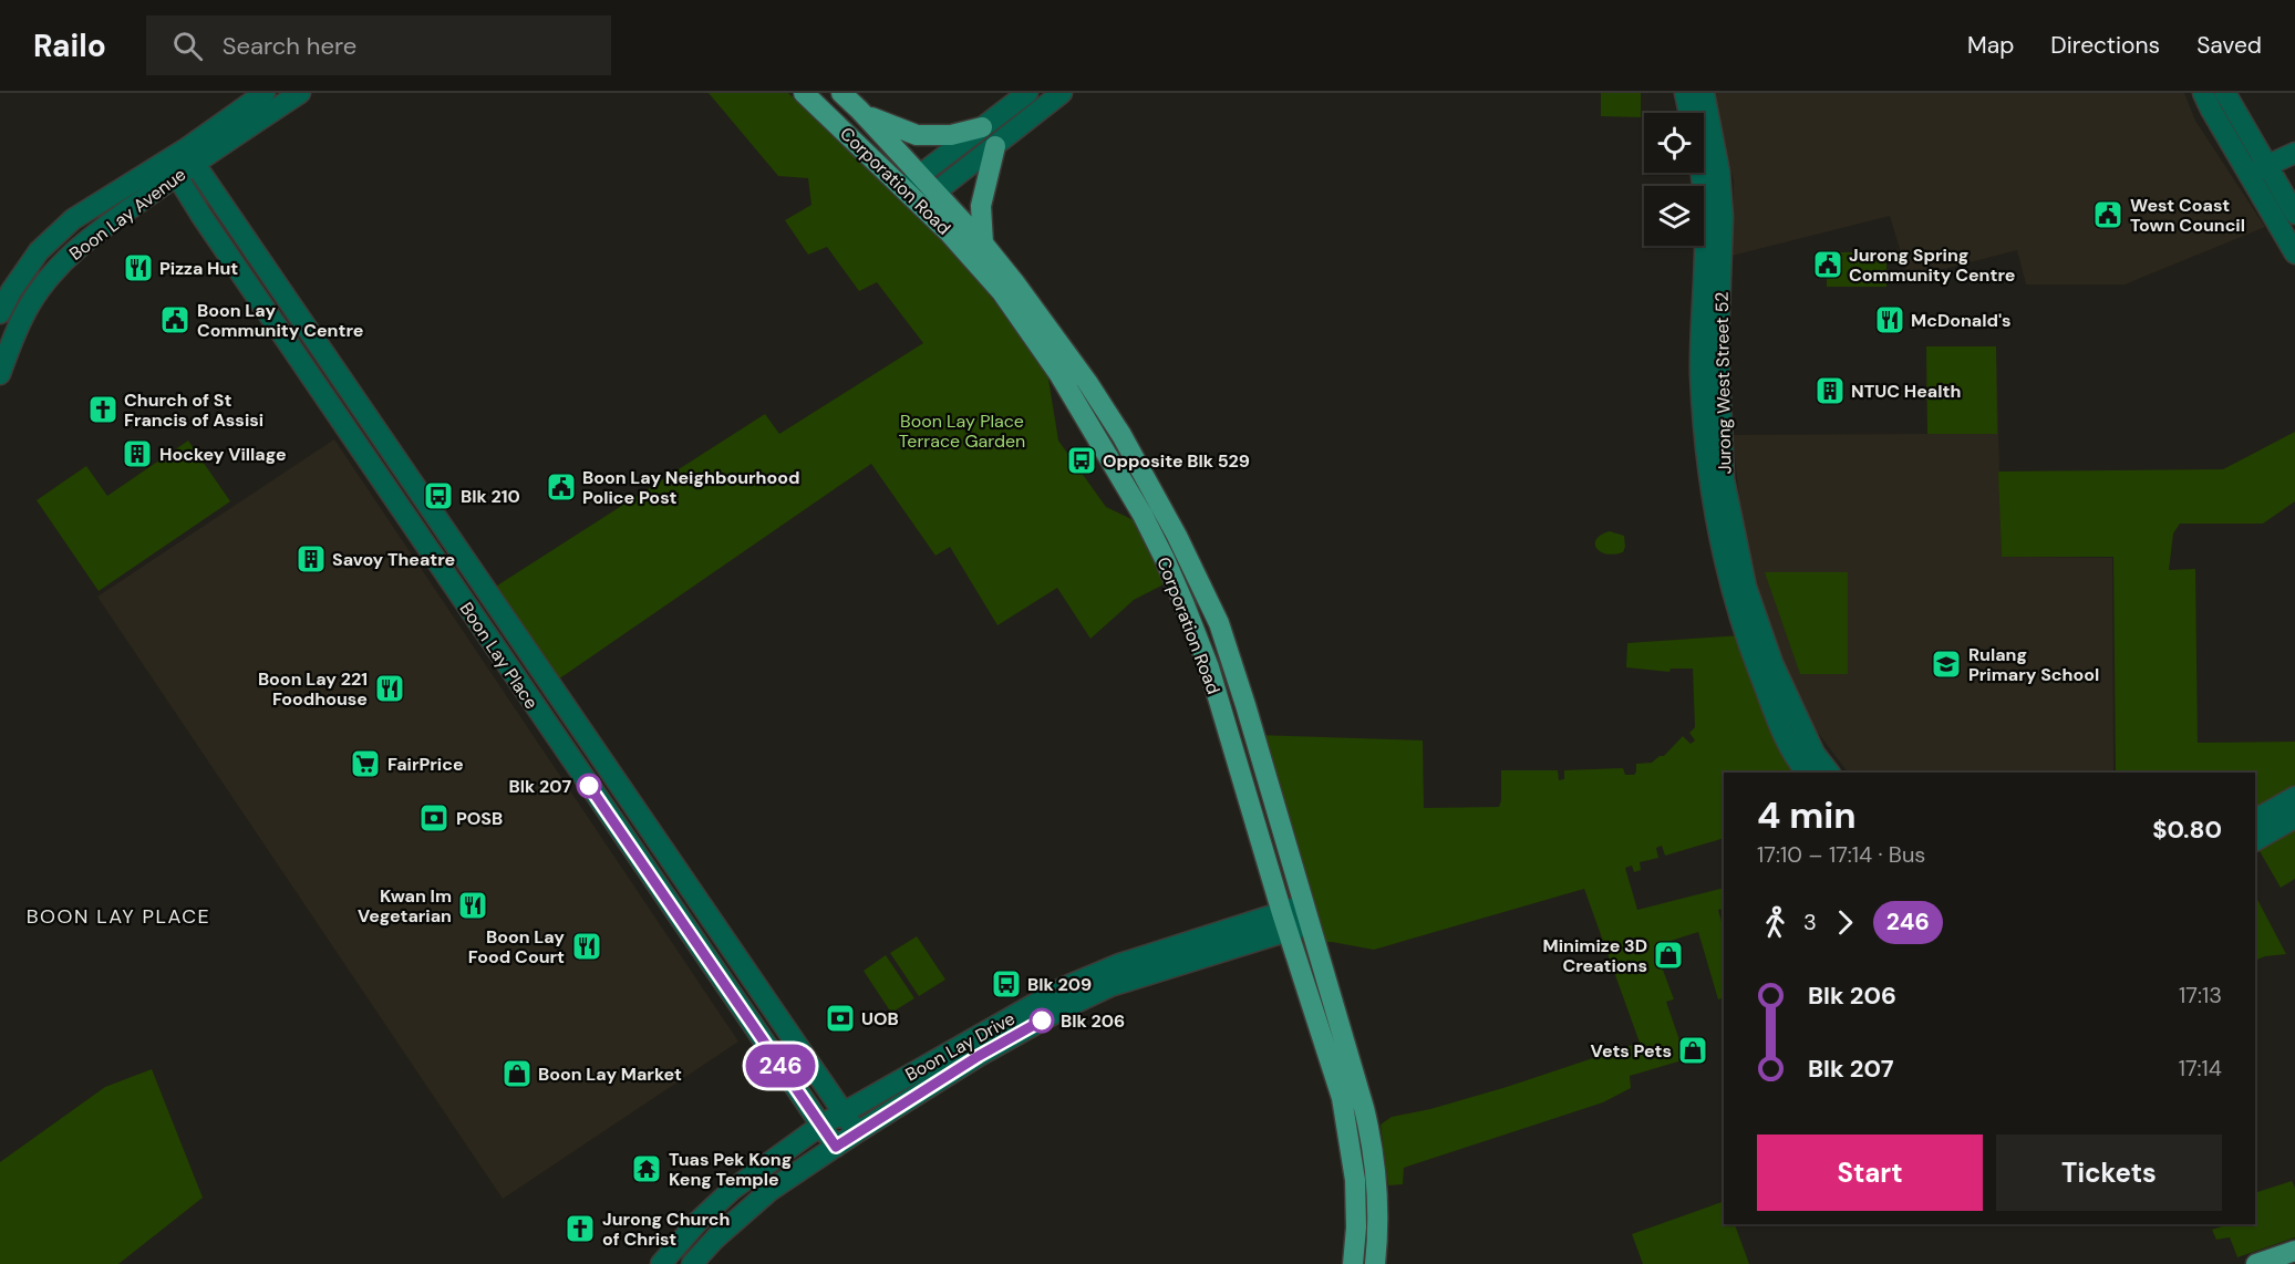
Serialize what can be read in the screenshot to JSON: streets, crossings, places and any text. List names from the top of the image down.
{
  "streets": {
    "main road": ["Corporation Road"],
    "street": [
      "Boon Lay Avenue",
      "Jurong West Street 52",
      "Boon Lay Place",
      "Boon Lay Drive"
    ]
  },
  "crossings": [
    ["Corporation Road", "Boon Lay Drive"],
    ["Boon Lay Avenue", "Boon Lay Place"],
    ["Boon Lay Place", "Boon Lay Drive"]
  ],
  "districts": ["BOON LAY PLACE"],
  "parks": ["Boon Lay Place Terrace Garden"],
  "places": {
    "public building": [
      "West Coast Town Council",
      "Jurong Spring Community Centre",
      "Boon Lay Community Centre",
      "Boon Lay Neighbourhood Police Post"
    ],
    "restaurant": [
      "Pizza Hut",
      "McDonald's",
      "Boon Lay 221 Foodhouse",
      "Kwan Im Vegetarian",
      "Boon Lay Food Court"
    ],
    "building": ["NTUC Health", "Hockey Village", "Savoy Theatre"],
    "church": ["Church of St Francis of Assisi", "Jurong Church of Christ"],
    "bus stop": ["Opposite Blk 529", "Blk 210", "Blk 209"],
    "school or university": ["Rulang Primary School"],
    "supermarket": ["FairPrice"],
    "other": ["Blk 207", "Blk 206"],
    "bank": ["POSB", "UOB"],
    "shop": ["Minimize 3D Creations", "Vets Pets", "Boon Lay Market"],
    "temple": ["Tuas Pek Kong Keng Temple"]
  },
  "lines": ["bus line 246"],
  "page": {
    "header": "Railo",
    "search": "Search here",
    "nav": ["Map", "Directions", "Saved"],
    "on_map": "246",
    "heading": ["4 min", "17:10 – 17:14 · Bus", "$0.80"],
    "legs": ["3", "246"],
    "list": [
      {
        "name": "Blk 206",
        "value": "17:13"
      },
      {
        "name": "Blk 207",
        "value": "17:14"
      }
    ],
    "buttons": ["Start", "Tickets"]
  }
}
